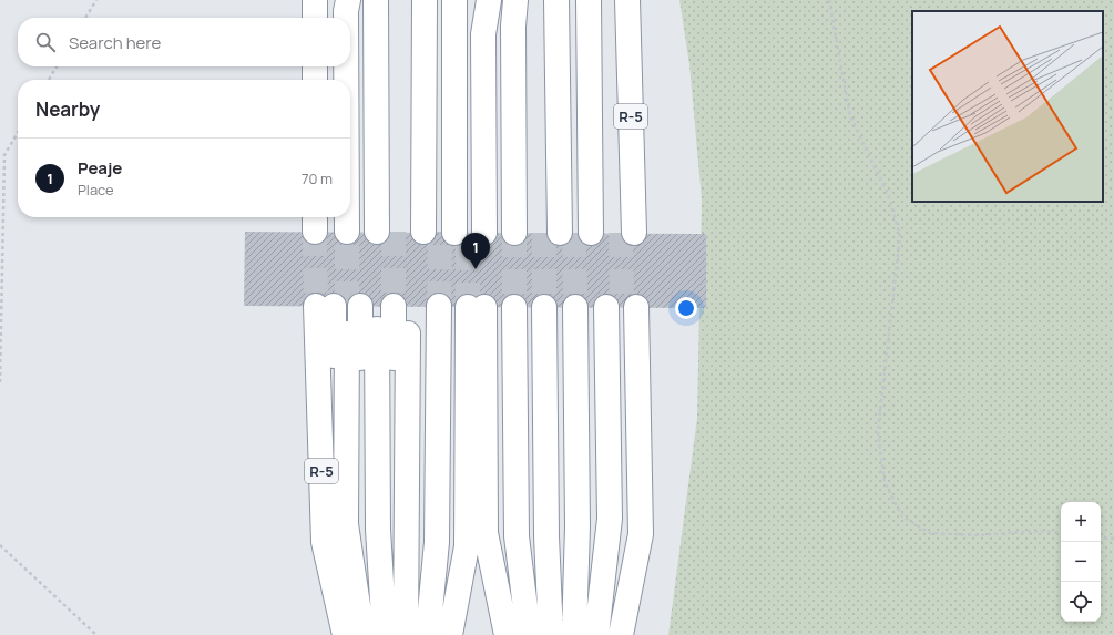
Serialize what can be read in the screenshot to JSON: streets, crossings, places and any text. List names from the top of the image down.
{
  "streets": {
    "highway": ["R-5"]
  },
  "page": {
    "search": "Search here",
    "heading": "Nearby",
    "list": [
      {
        "mark": "1",
        "name": "Peaje",
        "note": "Place",
        "value": "70 m"
      }
    ],
    "pins": "1",
    "map_buttons": ["+", "−"]
  }
}
